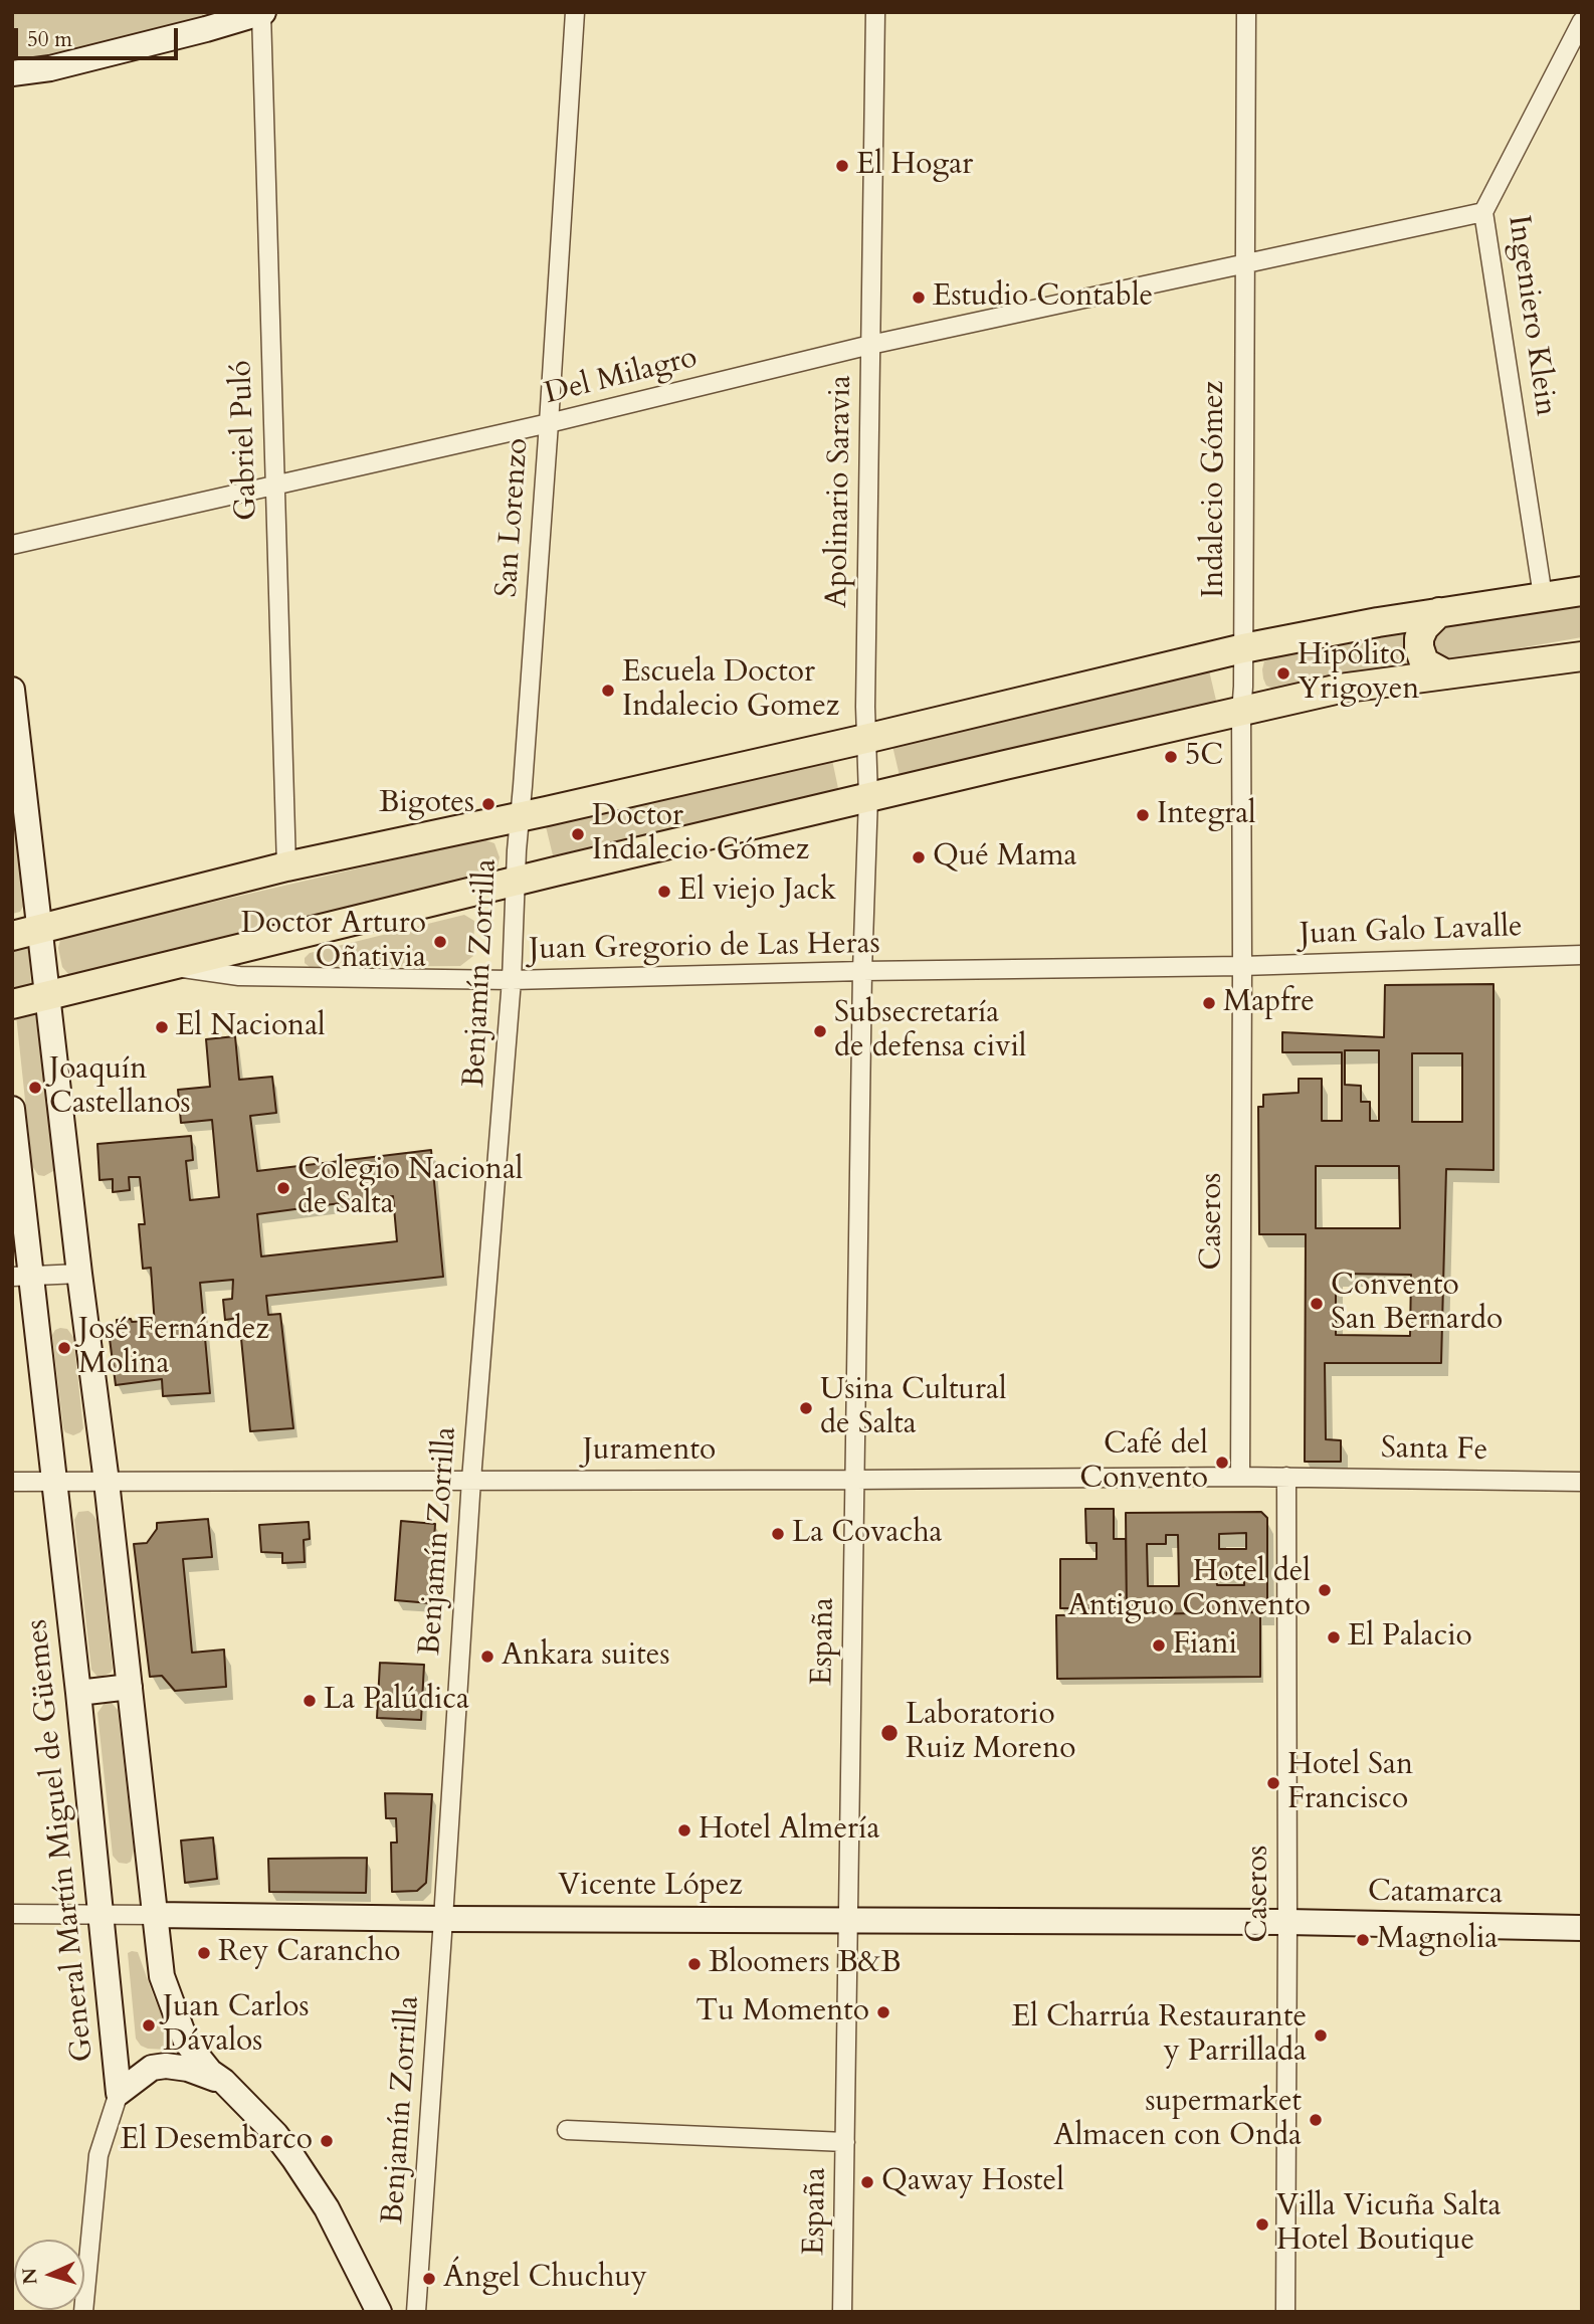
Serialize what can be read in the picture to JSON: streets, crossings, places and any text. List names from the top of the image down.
{
  "streets": {
    "main road": ["General Martín Miguel de Güemes", "Vicente López", "Catamarca"],
    "street": [
      "Ingeniero Klein",
      "Del Milagro",
      "Gabriel Puló",
      "Indalecio Gómez",
      "Apolinario Saravia",
      "San Lorenzo",
      "Juan Galo Lavalle",
      "Juan Gregorio de Las Heras",
      "Benjamín Zorrilla",
      "Caseros",
      "Santa Fe",
      "Juramento",
      "España"
    ]
  },
  "crossings": [
    ["Ingeniero Klein", "Del Milagro"],
    ["Del Milagro", "Gabriel Puló"],
    ["Del Milagro", "Indalecio Gómez"],
    ["Del Milagro", "Apolinario Saravia"],
    ["Del Milagro", "San Lorenzo"],
    ["Indalecio Gómez", "Juan Galo Lavalle"],
    ["Indalecio Gómez", "Juan Gregorio de Las Heras"],
    ["Indalecio Gómez", "Caseros"],
    ["Apolinario Saravia", "Juan Gregorio de Las Heras"],
    ["Apolinario Saravia", "España"],
    ["San Lorenzo", "Benjamín Zorrilla"],
    ["Juan Galo Lavalle", "Juan Gregorio de Las Heras"],
    ["Juan Galo Lavalle", "Caseros"],
    ["Juan Gregorio de Las Heras", "Benjamín Zorrilla"],
    ["Juan Gregorio de Las Heras", "Caseros"],
    ["Juan Gregorio de Las Heras", "España"],
    ["Benjamín Zorrilla", "Juramento"],
    ["Benjamín Zorrilla", "Vicente López"],
    ["Caseros", "Santa Fe"],
    ["Caseros", "Juramento"],
    ["Caseros", "Vicente López"],
    ["Caseros", "Catamarca"],
    ["Santa Fe", "Juramento"],
    ["Juramento", "España"],
    ["Juramento", "General Martín Miguel de Güemes"],
    ["España", "Vicente López"],
    ["General Martín Miguel de Güemes", "Vicente López"],
    ["Vicente López", "Catamarca"]
  ],
  "places": [
    "El Hogar",
    "Estudio Contable",
    "Hipólito Yrigoyen",
    "Escuela Doctor Indalecio Gomez",
    "5C",
    "Bigotes",
    "Integral",
    "Doctor Indalecio Gómez",
    "Qué Mama",
    "El viejo Jack",
    "Doctor Arturo Oñativia",
    "Mapfre",
    "El Nacional",
    "Subsecretaría de defensa civil",
    "Joaquín Castellanos",
    "Colegio Nacional de Salta",
    "Convento San Bernardo",
    "José Fernández Molina",
    "Usina Cultural de Salta",
    "Café del Convento",
    "La Covacha",
    "Hotel del Antiguo Convento",
    "El Palacio",
    "Fiani",
    "Ankara suites",
    "La Palúdica",
    "Laboratorio Ruiz Moreno",
    "Hotel San Francisco",
    "Hotel Almería",
    "Magnolia",
    "Rey Carancho",
    "Bloomers B&B",
    "Tu Momento",
    "Juan Carlos Dávalos",
    "El Charrúa Restaurante y Parrillada",
    "supermarket Almacen con Onda",
    "El Desembarco",
    "Qaway Hostel",
    "Villa Vicuña Salta Hotel Boutique",
    "Ángel Chuchuy"
  ],
  "scale_bar": "50 m",
  "north": "left"
}
